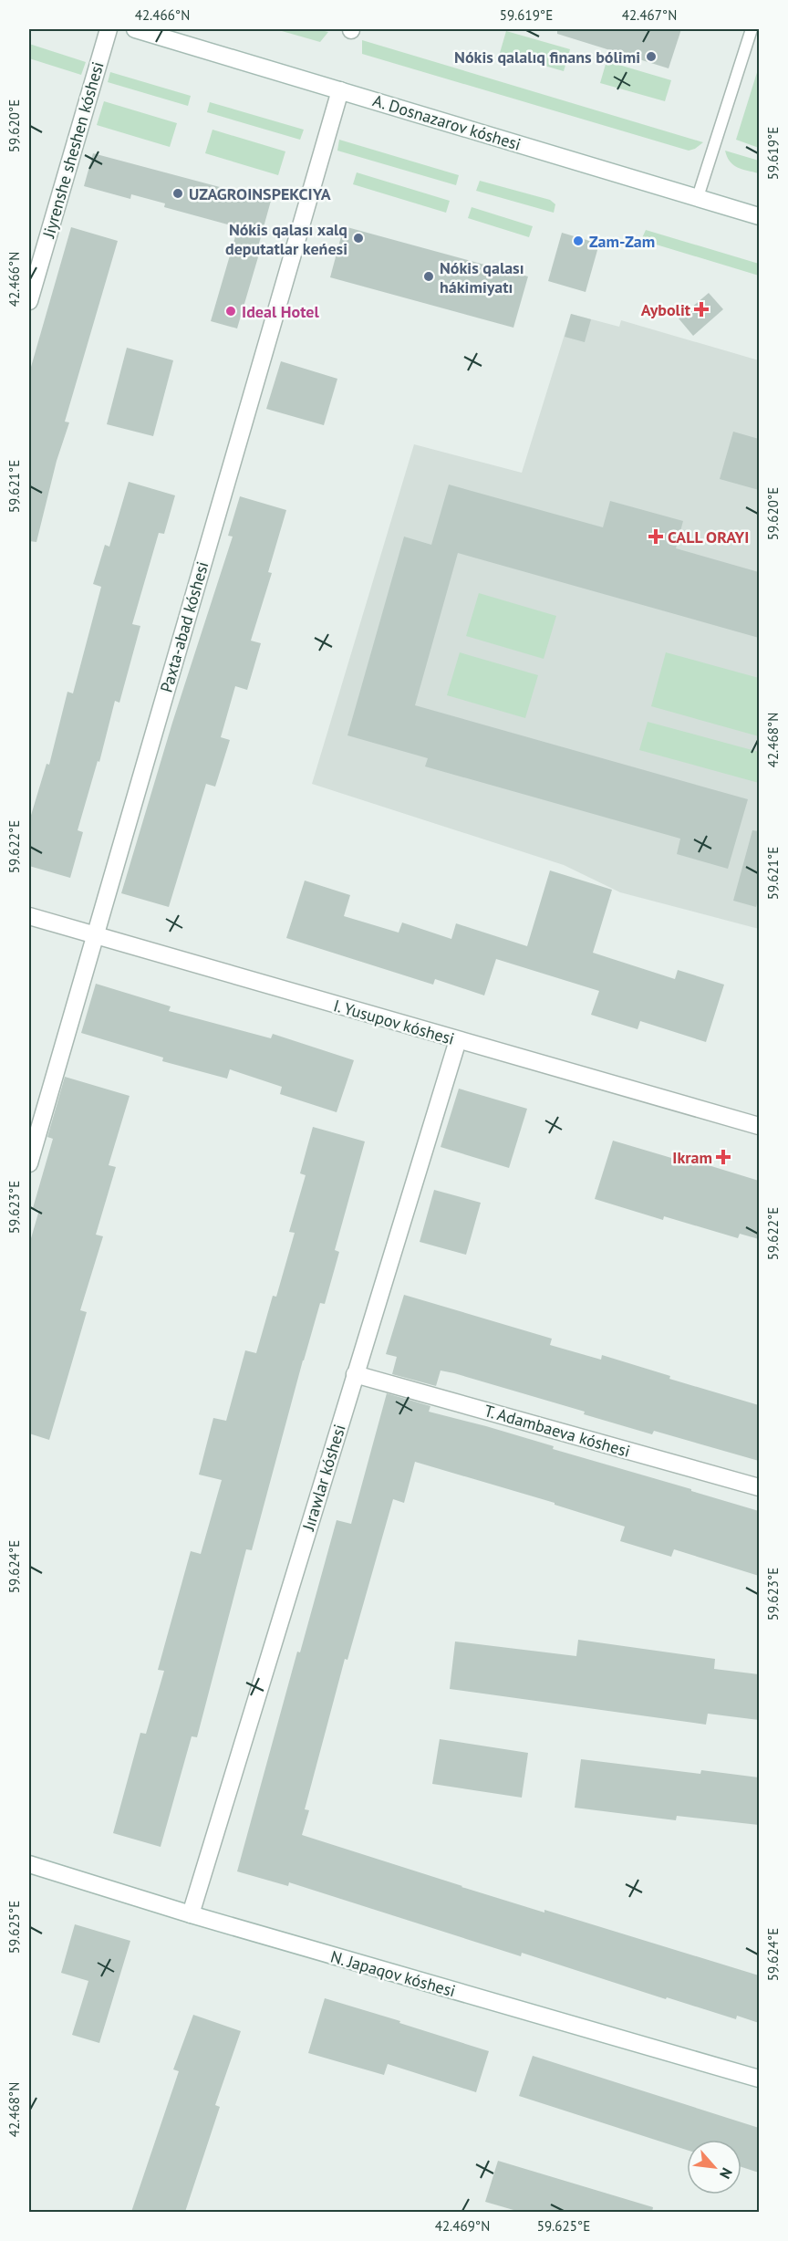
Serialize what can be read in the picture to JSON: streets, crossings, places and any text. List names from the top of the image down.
{
  "streets": {
    "street": [
      "A. Dosnazarov kóshesi",
      "Jiyrenshe sheshen kóshesi",
      "Paxta-abad kóshesi",
      "I. Yusupov kóshesi",
      "T. Adambaeva kóshesi",
      "Jırawlar kóshesi",
      "N. Japaqov kóshesi"
    ]
  },
  "crossings": [
    ["A. Dosnazarov kóshesi", "Paxta-abad kóshesi"],
    ["Paxta-abad kóshesi", "I. Yusupov kóshesi"],
    ["I. Yusupov kóshesi", "Jırawlar kóshesi"],
    ["T. Adambaeva kóshesi", "Jırawlar kóshesi"],
    ["Jırawlar kóshesi", "N. Japaqov kóshesi"]
  ],
  "places": {
    "other": [
      "Nókis qalalıq finans bólimi",
      "UZAGROINSPEKCIYA",
      "Nókis qalası xalq deputatlar keńesi",
      "Zam-Zam",
      "Nókis qalası hákimiyatı",
      "Ideal Hotel"
    ],
    "health": ["Aybolit", "CALL ORAYI", "Ikram"]
  },
  "north": "bottom right",
  "coordinates": [
    "42.466°N",
    "59.619°E",
    "42.467°N",
    "59.620°E",
    "59.621°E",
    "42.468°N",
    "59.622°E",
    "59.623°E",
    "59.624°E",
    "59.625°E",
    "42.469°N"
  ]
}
